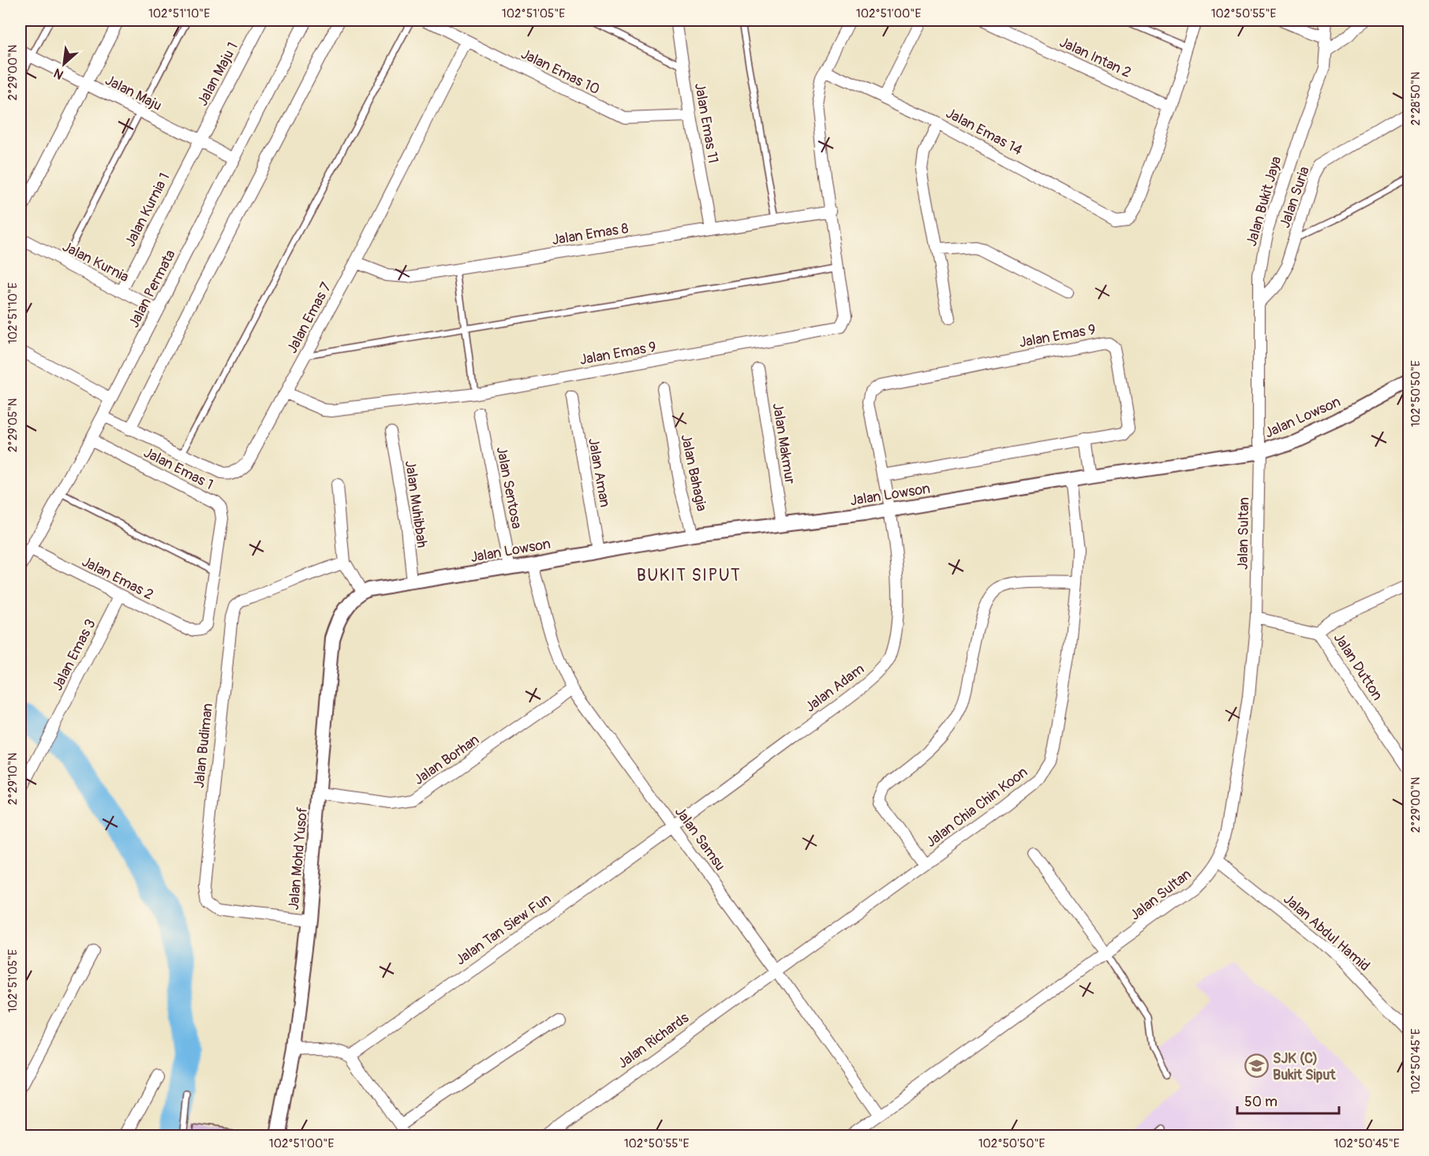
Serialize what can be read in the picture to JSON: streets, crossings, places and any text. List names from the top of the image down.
{
  "streets": {
    "street": [
      "Jalan Intan 2",
      "Jalan Emas 10",
      "Jalan Maju 1",
      "Jalan Maju",
      "Jalan Emas 11",
      "Jalan Emas 14",
      "Jalan Suria",
      "Jalan Bukit Jaya",
      "Jalan Kurnia 1",
      "Jalan Emas 8",
      "Jalan Kurnia",
      "Jalan Permata",
      "Jalan Emas 7",
      "Jalan Emas 9",
      "Jalan Lowson",
      "Jalan Makmur",
      "Jalan Emas 1",
      "Jalan Aman",
      "Jalan Bahagia",
      "Jalan Sentosa",
      "Jalan Muhibbah",
      "Jalan Sultan",
      "Jalan Emas 2",
      "Jalan Emas 3",
      "Jalan Dutton",
      "Jalan Adam",
      "Jalan Budiman",
      "Jalan Borhan",
      "Jalan Chia Chin Koon",
      "Jalan Samsu",
      "Jalan Mohd Yusof",
      "Jalan Tan Siew Fun",
      "Jalan Abdul Hamid",
      "Jalan Richards"
    ]
  },
  "crossings": [
    ["Jalan Intan 2", "Jalan Emas 14"],
    ["Jalan Emas 10", "Jalan Emas 11"],
    ["Jalan Emas 10", "Jalan Emas 7"],
    ["Jalan Maju 1", "Jalan Maju"],
    ["Jalan Maju 1", "Jalan Kurnia 1"],
    ["Jalan Maju", "Jalan Kurnia 1"],
    ["Jalan Maju", "Jalan Permata"],
    ["Jalan Emas 11", "Jalan Emas 8"],
    ["Jalan Emas 14", "Jalan Emas 9"],
    ["Jalan Suria", "Jalan Bukit Jaya"],
    ["Jalan Bukit Jaya", "Jalan Lowson"],
    ["Jalan Bukit Jaya", "Jalan Sultan"],
    ["Jalan Kurnia 1", "Jalan Kurnia"],
    ["Jalan Emas 8", "Jalan Emas 7"],
    ["Jalan Emas 8", "Jalan Emas 9"],
    ["Jalan Kurnia", "Jalan Permata"],
    ["Jalan Permata", "Jalan Emas 7"],
    ["Jalan Permata", "Jalan Emas 1"],
    ["Jalan Permata", "Jalan Emas 2"],
    ["Jalan Emas 7", "Jalan Emas 9"],
    ["Jalan Emas 9", "Jalan Lowson"],
    ["Jalan Emas 9", "Jalan Adam"],
    ["Jalan Lowson", "Jalan Makmur"],
    ["Jalan Lowson", "Jalan Aman"],
    ["Jalan Lowson", "Jalan Bahagia"],
    ["Jalan Lowson", "Jalan Sentosa"],
    ["Jalan Lowson", "Jalan Muhibbah"],
    ["Jalan Lowson", "Jalan Sultan"],
    ["Jalan Lowson", "Jalan Adam"],
    ["Jalan Lowson", "Jalan Chia Chin Koon"],
    ["Jalan Lowson", "Jalan Samsu"],
    ["Jalan Lowson", "Jalan Mohd Yusof"],
    ["Jalan Emas 1", "Jalan Emas 2"],
    ["Jalan Sultan", "Jalan Dutton"],
    ["Jalan Sultan", "Jalan Samsu"],
    ["Jalan Sultan", "Jalan Abdul Hamid"],
    ["Jalan Emas 2", "Jalan Emas 3"],
    ["Jalan Adam", "Jalan Samsu"],
    ["Jalan Adam", "Jalan Tan Siew Fun"],
    ["Jalan Budiman", "Jalan Mohd Yusof"],
    ["Jalan Borhan", "Jalan Samsu"],
    ["Jalan Borhan", "Jalan Mohd Yusof"],
    ["Jalan Chia Chin Koon", "Jalan Samsu"],
    ["Jalan Chia Chin Koon", "Jalan Richards"],
    ["Jalan Samsu", "Jalan Tan Siew Fun"],
    ["Jalan Samsu", "Jalan Richards"]
  ],
  "districts": ["BUKIT SIPUT"],
  "places": {
    "school or university": ["SJK (C) Bukit Siput"]
  },
  "scale_bar": "50 m",
  "north": "bottom left",
  "coordinates": [
    "102°51'10\"E",
    "102°51'05\"E",
    "102°51'00\"E",
    "102°50'55\"E",
    "2°29'00\"N",
    "2°28'50\"N",
    "102°50'50\"E",
    "2°29'05\"N",
    "2°29'10\"N",
    "102°50'45\"E"
  ]
}
